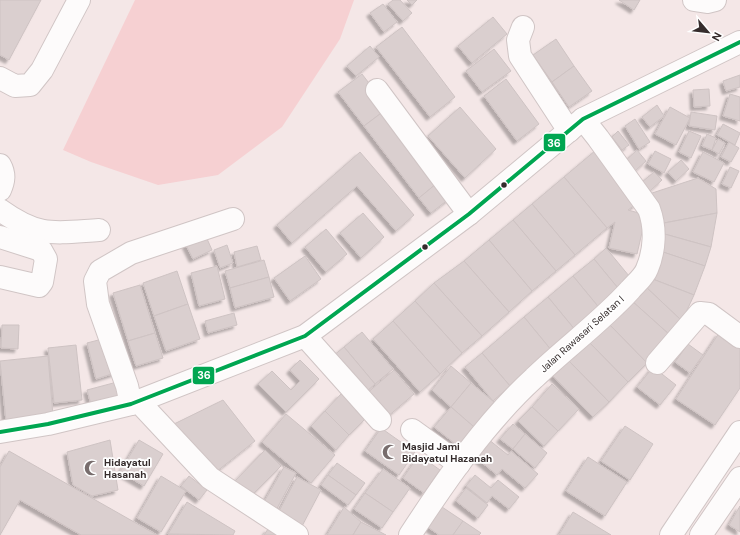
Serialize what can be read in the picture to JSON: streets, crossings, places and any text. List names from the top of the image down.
{
  "streets": {
    "street": ["Jalan Rawasari Selatan I"]
  },
  "places": {
    "mosque": ["Masjid Jami Bidayatul Hazanah", "Hidayatul Hasanah"]
  },
  "lines": ["transit line 36"],
  "north": "bottom right"
}
